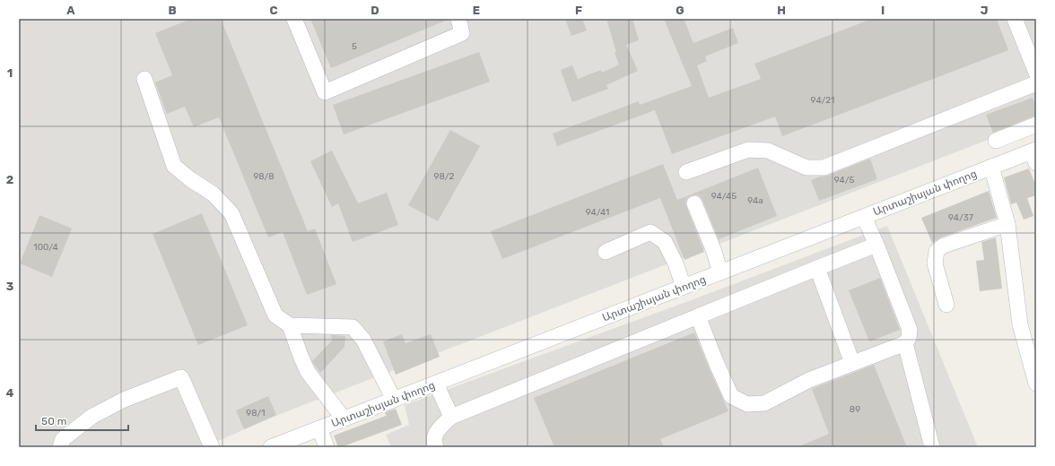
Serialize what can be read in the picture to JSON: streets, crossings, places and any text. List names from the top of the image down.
{
  "streets": {
    "street": ["Արտաշիսյան փողոց"]
  },
  "house_numbers": [
    "5",
    "94/21",
    "98/8",
    "98/2",
    "94/5",
    "94/45",
    "94a",
    "94/41",
    "94/37",
    "100/4",
    "89",
    "98/1"
  ],
  "scale_bar": "50 m",
  "grid": {
    "columns": [
      "A",
      "B",
      "C",
      "D",
      "E",
      "F",
      "G",
      "H",
      "I",
      "J"
    ],
    "rows": [
      "1",
      "2",
      "3",
      "4"
    ]
  }
}
